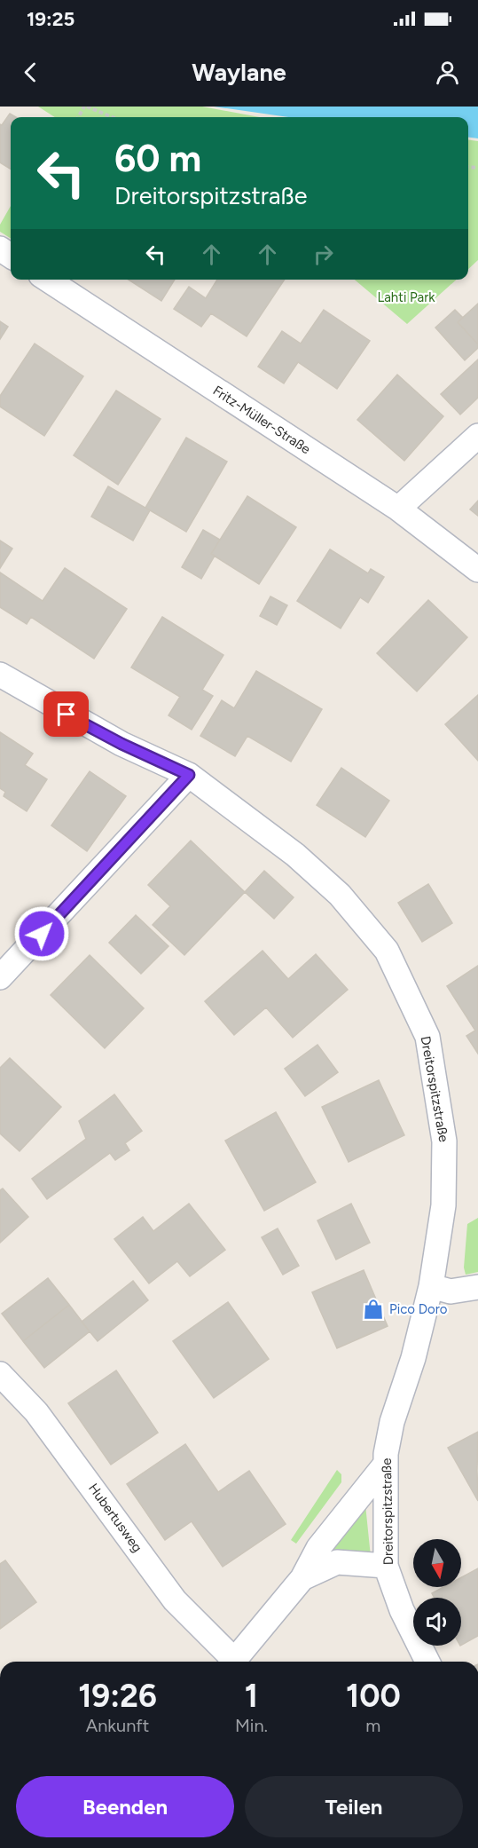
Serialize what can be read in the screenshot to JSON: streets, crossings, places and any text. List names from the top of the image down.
{
  "streets": {
    "street": ["Fritz-Müller-Straße", "Dreitorspitzstraße", "Hubertusweg"]
  },
  "parks": ["Lahti Park"],
  "places": {
    "shop": ["Pico Doro"]
  },
  "north": "bottom",
  "page": {
    "status": "19:25",
    "header": "Waylane",
    "turn": ["60 m", "Dreitorspitzstraße"],
    "eta": [
      "19:26",
      "Ankunft",
      "1",
      "Min.",
      "100",
      "m"
    ],
    "buttons": ["Beenden", "Teilen"]
  }
}
